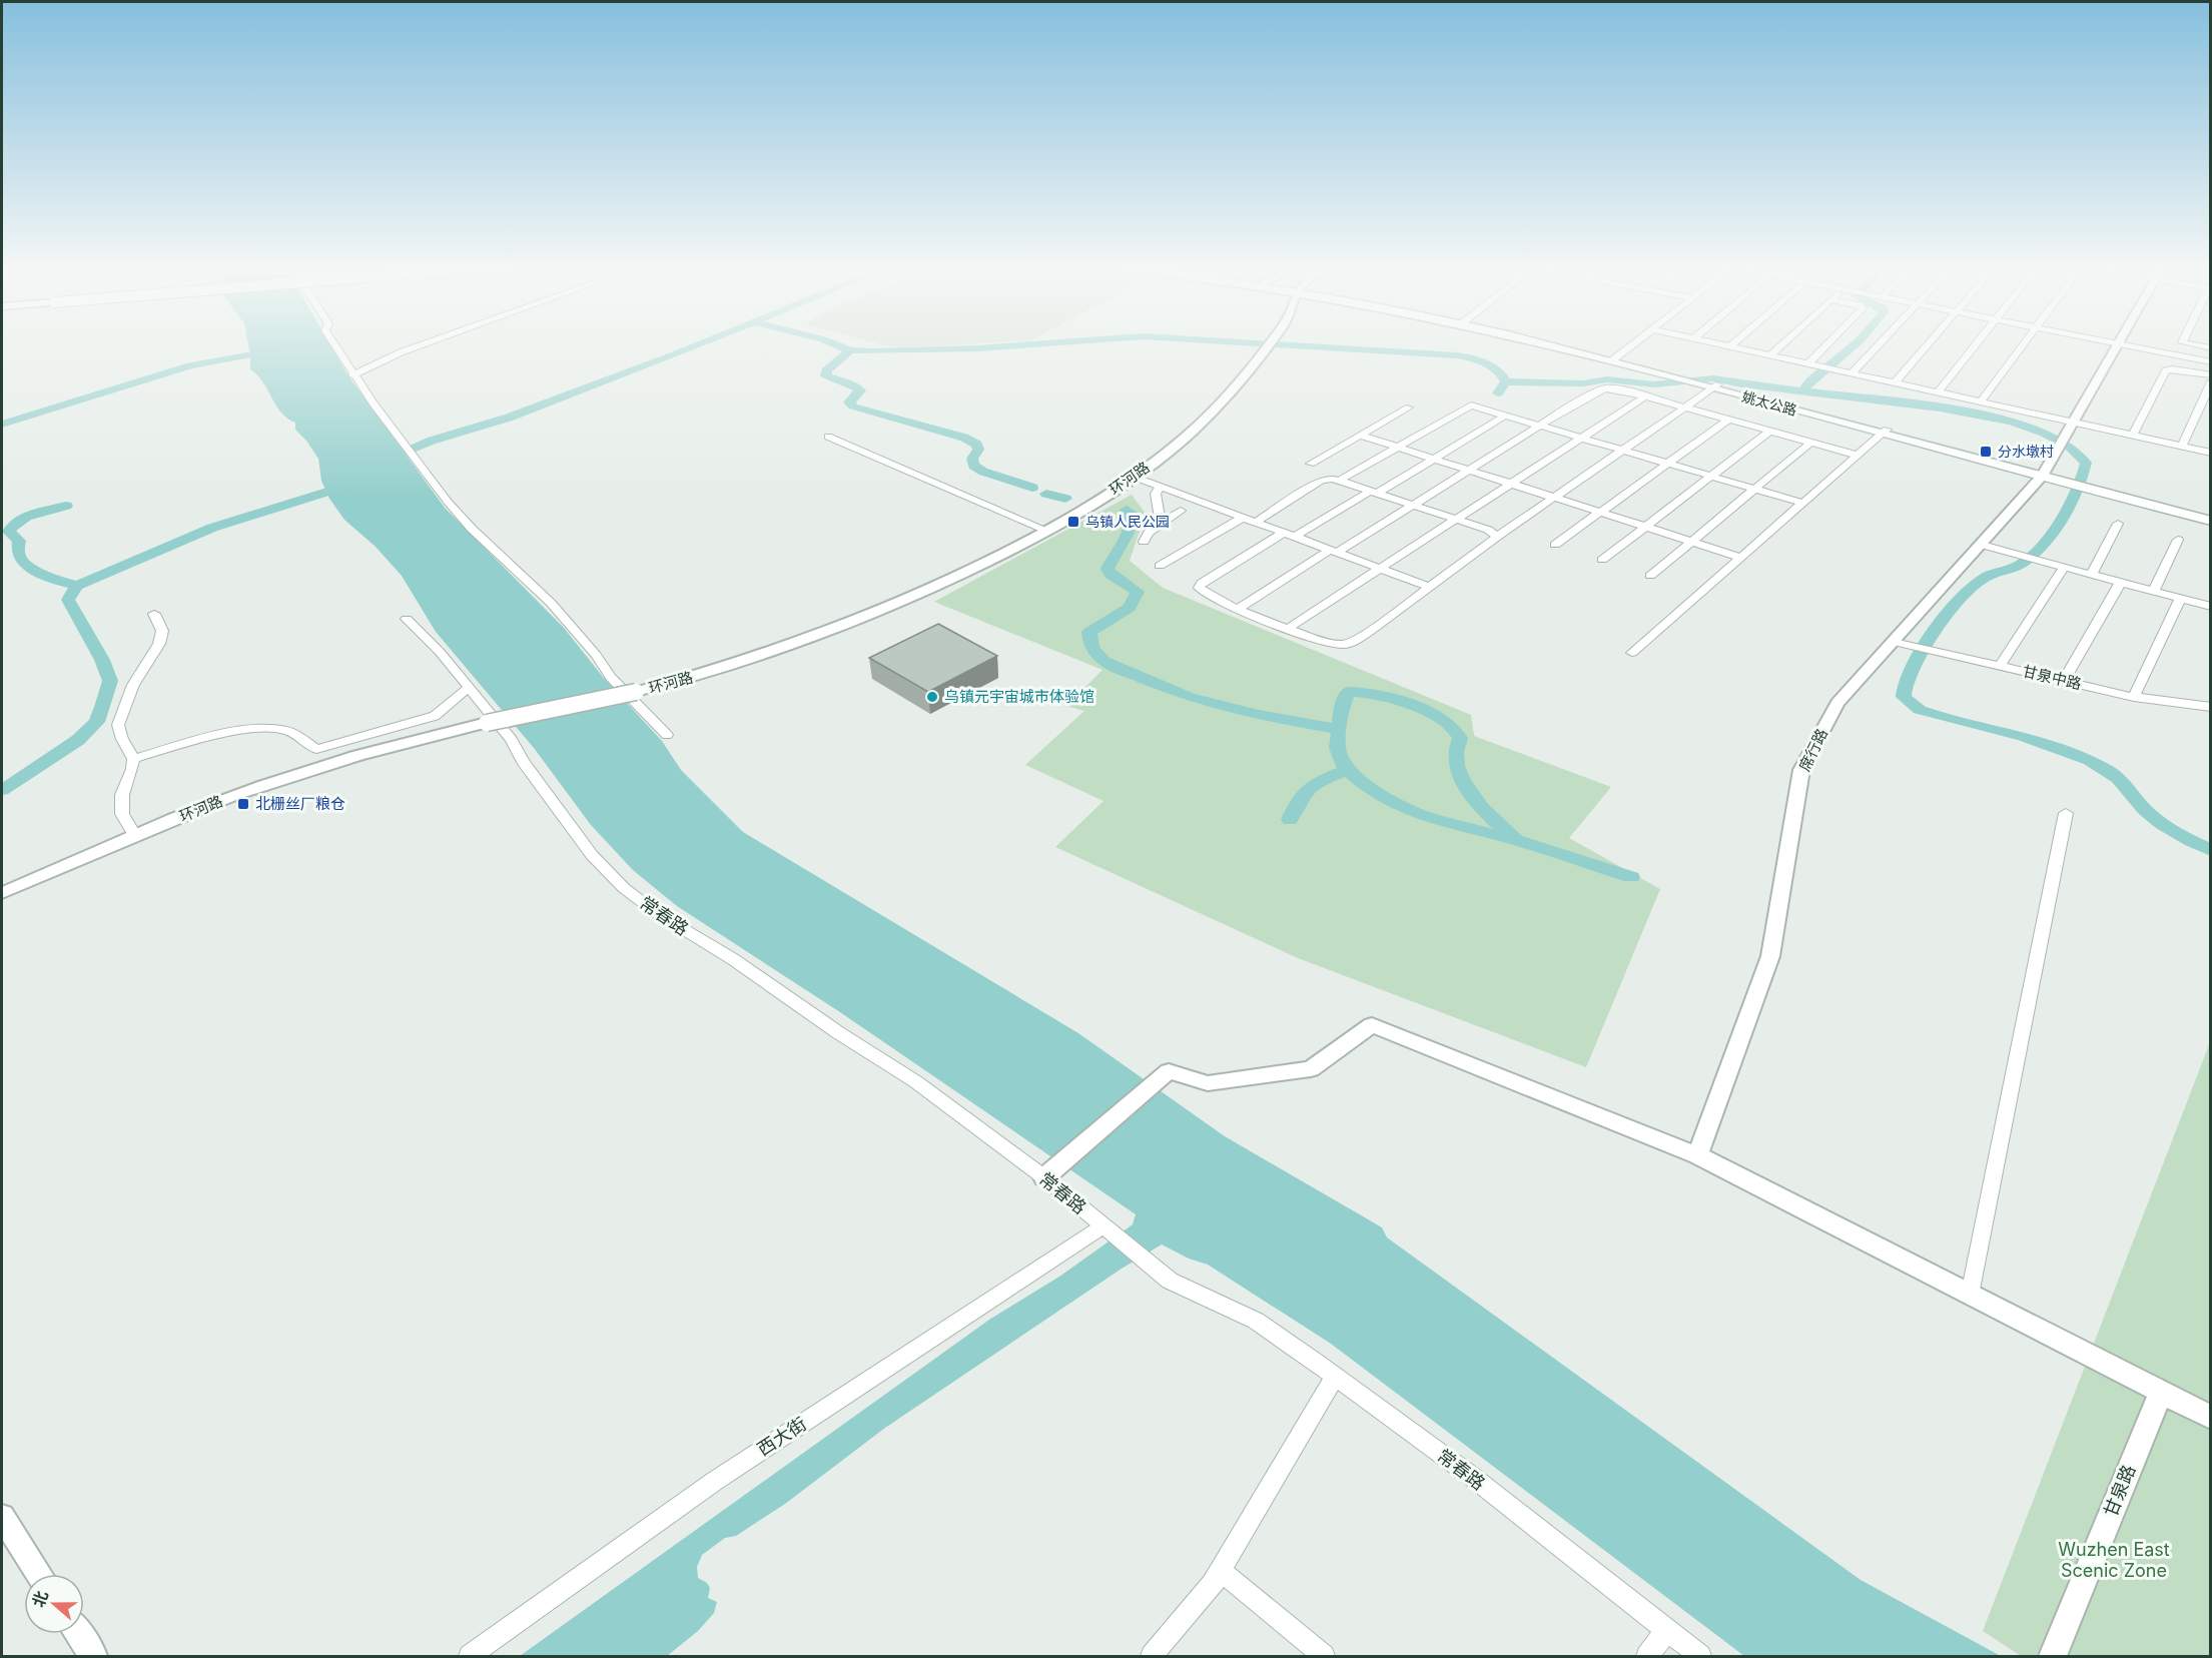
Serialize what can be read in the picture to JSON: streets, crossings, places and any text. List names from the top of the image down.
{
  "streets": {
    "main road": ["姚太公路"],
    "street": [
      "环河路",
      "甘泉中路",
      "席行路",
      "常春路",
      "西大街",
      "甘泉路"
    ]
  },
  "crossings": [
    ["姚太公路", "席行路"],
    ["甘泉中路", "席行路"],
    ["常春路", "西大街"]
  ],
  "parks": ["Wuzhen East Scenic Zone"],
  "places": {
    "transit": ["分水墩村", "乌镇人民公园", "北栅丝厂粮仓"],
    "other": ["乌镇元宇宙城市体验馆"]
  },
  "north": "left"
}
